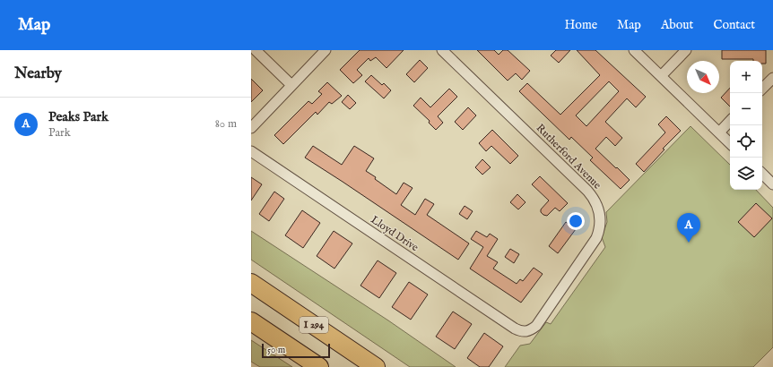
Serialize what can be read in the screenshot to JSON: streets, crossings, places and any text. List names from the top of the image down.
{
  "streets": {
    "highway": ["I 294"],
    "street": ["Rutherford Avenue", "Lloyd Drive"]
  },
  "crossings": [
    ["Rutherford Avenue", "Lloyd Drive"]
  ],
  "scale_bar": "50 m",
  "north": "bottom right",
  "page": {
    "header": "Map",
    "nav": [
      "Home",
      "Map",
      "About",
      "Contact"
    ],
    "heading": "Nearby",
    "map_buttons": ["+", "−"],
    "list": [
      {
        "mark": "A",
        "name": "Peaks Park",
        "note": "Park",
        "value": "80 m"
      }
    ],
    "pins": "A",
    "scale": "50 m"
  }
}
